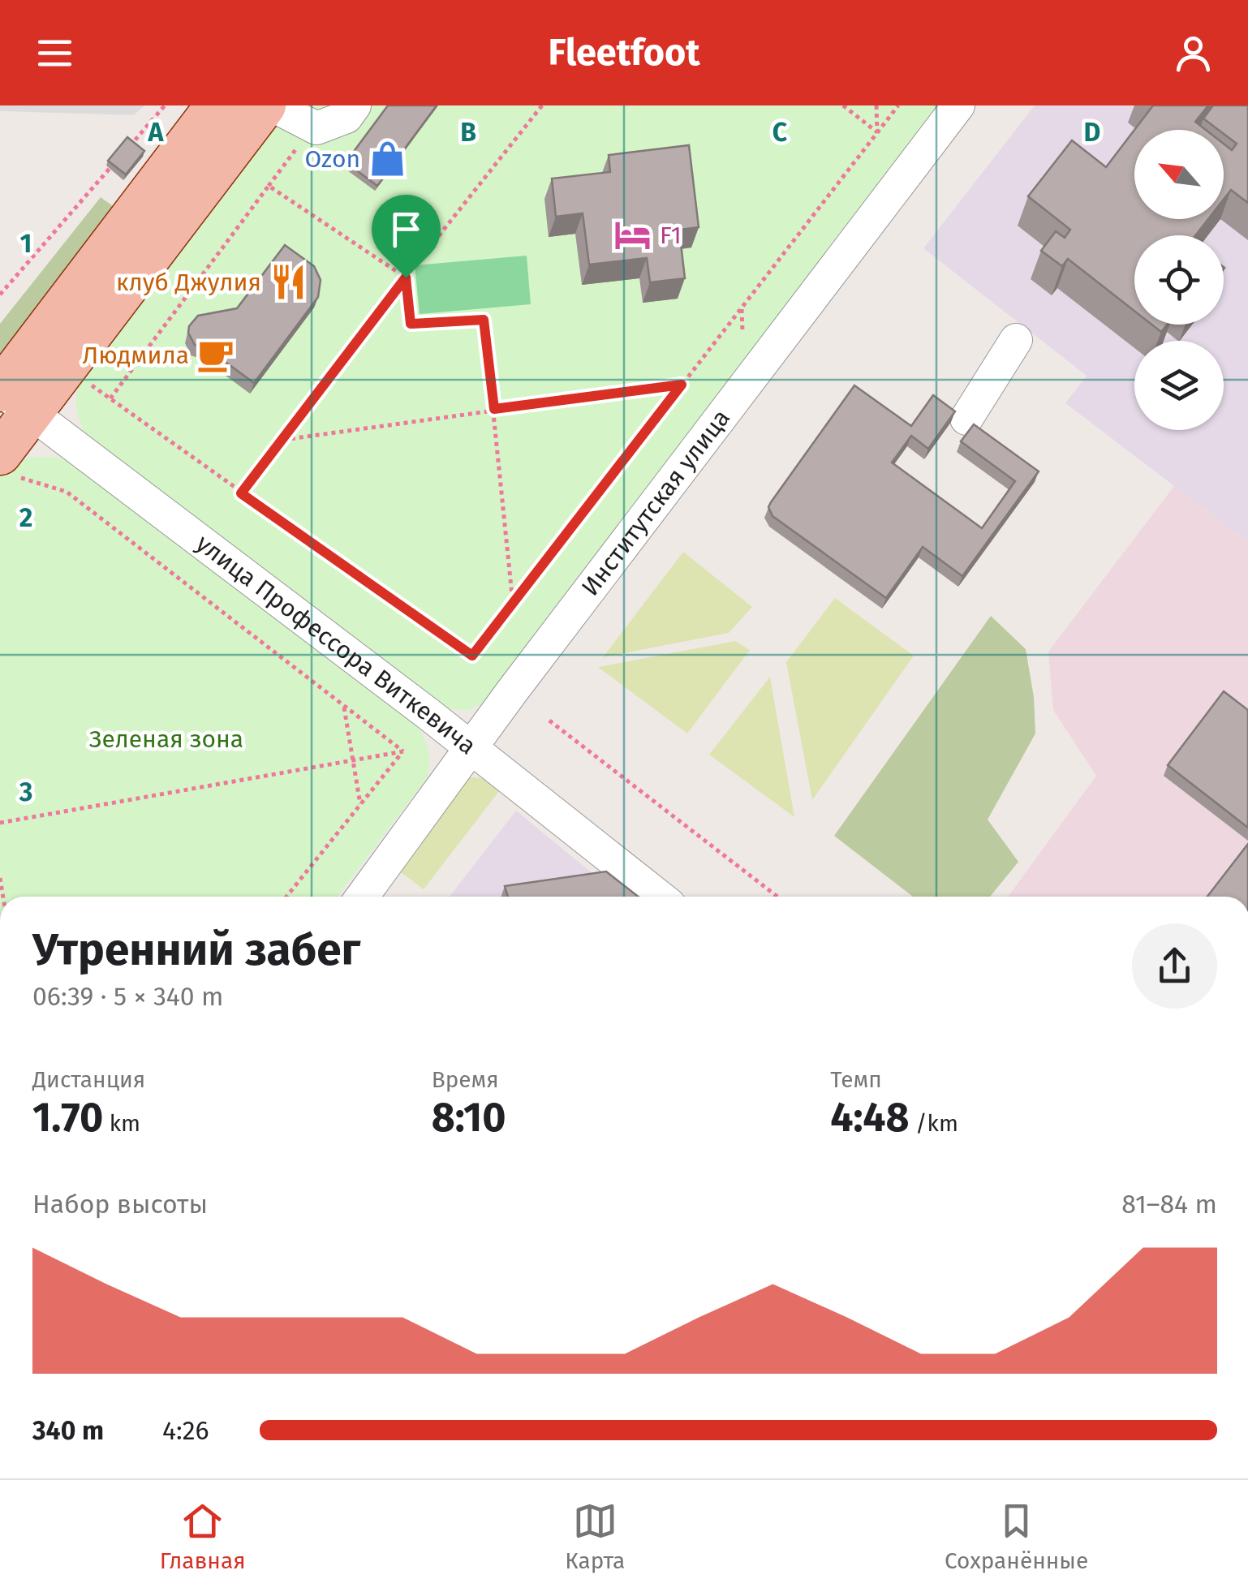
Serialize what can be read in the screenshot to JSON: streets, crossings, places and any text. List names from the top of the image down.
{
  "streets": {
    "street": ["Институтская улица", "улица Профессора Виткевича"]
  },
  "crossings": [
    ["Институтская улица", "улица Профессора Виткевича"]
  ],
  "parks": ["Зеленая зона"],
  "places": {
    "shop": ["Ozon"],
    "hotel": ["F1"],
    "restaurant": ["клуб Джулия"],
    "cafe": ["Людмила"]
  },
  "north": "top left",
  "page": {
    "header": "Fleetfoot",
    "heading": ["Утренний забег", "06:39 · 5 × 340 m"],
    "stats": [
      ["Дистанция", "1.70 km"],
      ["Время", "8:10"],
      ["Темп", "4:48 /km"]
    ],
    "chart": ["Набор высоты", "81–84 m"],
    "list": [
      {
        "name": "340 m",
        "note": "4:26"
      }
    ],
    "tabs": ["Главная", "Карта", "Сохранённые"]
  },
  "grid": {
    "columns": [
      "A",
      "B",
      "C",
      "D"
    ],
    "rows": ["1", "2", "3"]
  }
}
